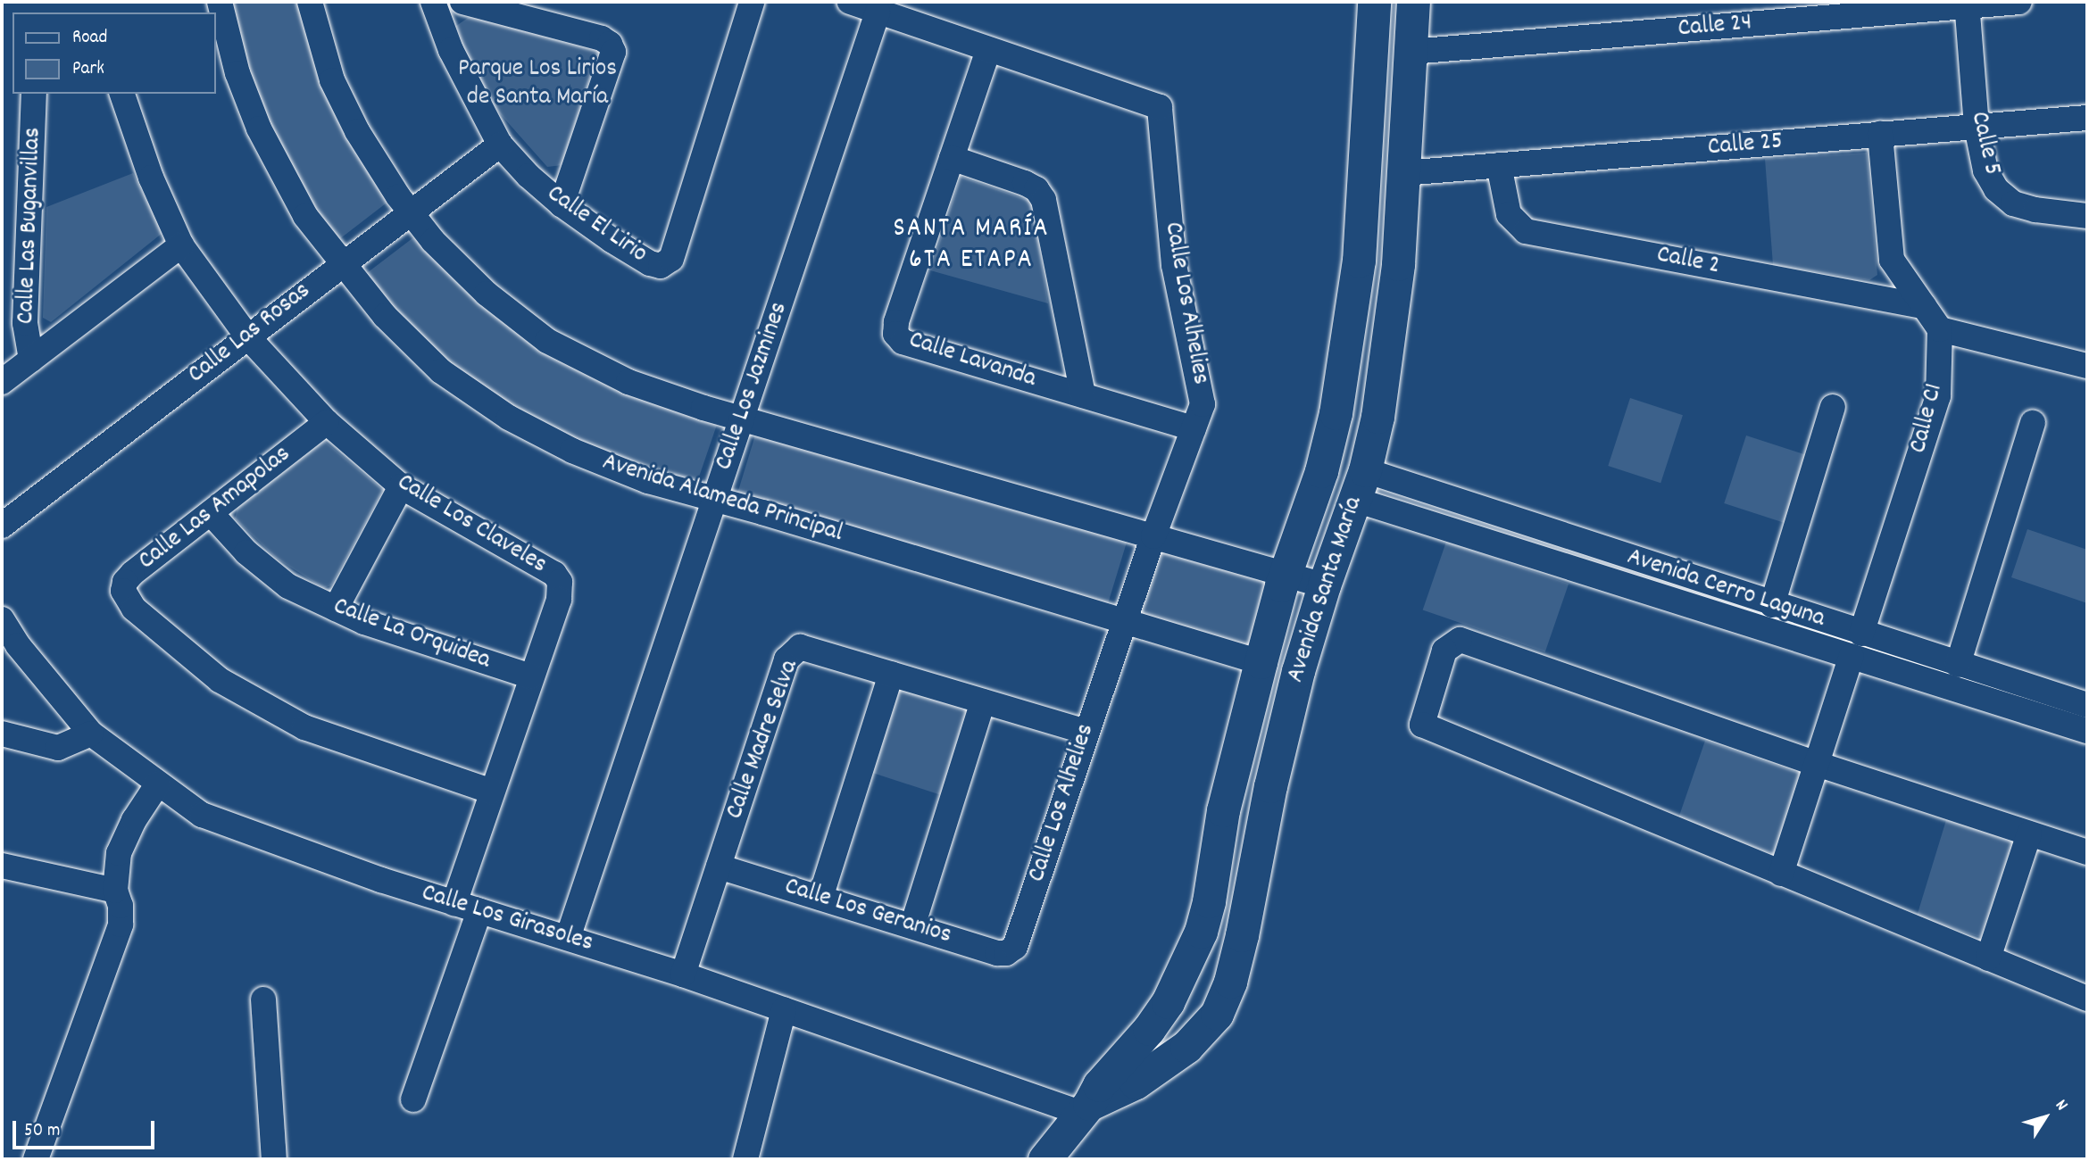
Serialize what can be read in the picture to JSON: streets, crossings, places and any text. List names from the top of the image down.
{
  "streets": {
    "main road": ["Avenida Santa María"],
    "street": [
      "Calle 24",
      "Calle 5",
      "Calle 25",
      "Calle El Lirio",
      "Calle Las Buganvillas",
      "Calle 2",
      "Calle Los Alhelies",
      "Calle Las Rosas",
      "Calle Lavanda",
      "Calle Los Jazmines",
      "Calle C1",
      "Avenida Alameda Principal",
      "Calle Las Amapolas",
      "Calle Los Claveles",
      "Avenida Cerro Laguna",
      "Calle La Orquidea",
      "Calle Madre Selva",
      "Calle Los Geranios",
      "Calle Los Girasoles"
    ]
  },
  "crossings": [
    ["Calle 24", "Calle 5"],
    ["Calle 24", "Avenida Santa María"],
    ["Calle 5", "Calle 25"],
    ["Calle 25", "Calle 2"],
    ["Calle 25", "Avenida Santa María"],
    ["Calle El Lirio", "Calle Las Rosas"],
    ["Calle Los Alhelies", "Calle Lavanda"],
    ["Calle Los Alhelies", "Calle Los Jazmines"],
    ["Calle Los Alhelies", "Avenida Alameda Principal"],
    ["Calle Los Alhelies", "Calle Madre Selva"],
    ["Calle Los Alhelies", "Calle Los Geranios"],
    ["Calle Las Rosas", "Avenida Alameda Principal"],
    ["Calle Las Rosas", "Calle Los Claveles"],
    ["Calle Los Jazmines", "Avenida Alameda Principal"],
    ["Calle Los Jazmines", "Calle Los Girasoles"],
    ["Calle C1", "Avenida Cerro Laguna"],
    ["Avenida Alameda Principal", "Avenida Santa María"],
    ["Calle Las Amapolas", "Calle Los Claveles"],
    ["Calle Las Amapolas", "Calle La Orquidea"],
    ["Calle Los Claveles", "Calle La Orquidea"],
    ["Calle Los Claveles", "Calle Los Girasoles"],
    ["Avenida Cerro Laguna", "Avenida Santa María"],
    ["Avenida Santa María", "Calle Los Girasoles"],
    ["Calle Madre Selva", "Calle Los Geranios"],
    ["Calle Madre Selva", "Calle Los Girasoles"]
  ],
  "districts": ["SANTA MARÍA 6TA ETAPA"],
  "parks": ["Parque Los Lirios de Santa María"],
  "legend": ["Road", "Park"],
  "scale_bar": "50 m",
  "north": "top right"
}
